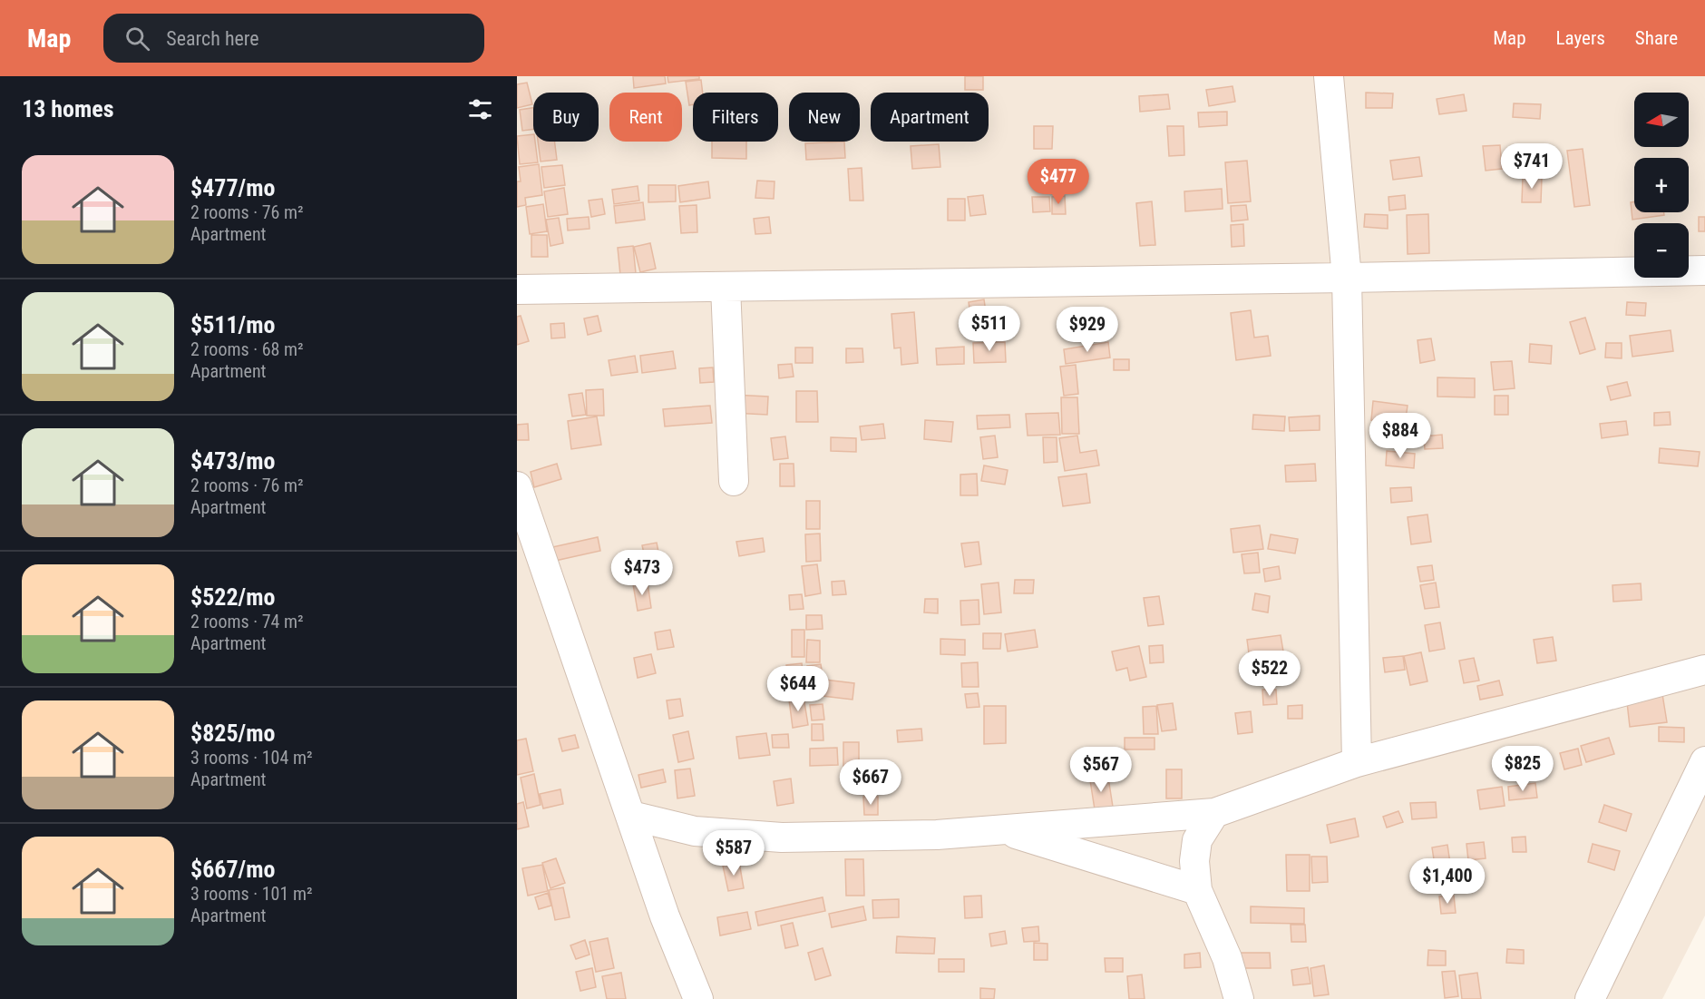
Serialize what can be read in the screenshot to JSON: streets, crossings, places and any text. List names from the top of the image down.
{
  "north": "left",
  "page": {
    "header": "Map",
    "search": "Search here",
    "nav": ["Map", "Layers", "Share"],
    "heading": "13 homes",
    "map_buttons": ["+", "−"],
    "chip": [
      "Buy",
      "Rent",
      "Filters",
      "New",
      "Apartment"
    ],
    "list": [
      {
        "name": "$477/mo",
        "note": "2 rooms · 76 m² · Apartment"
      },
      {
        "name": "$511/mo",
        "note": "2 rooms · 68 m² · Apartment"
      },
      {
        "name": "$473/mo",
        "note": "2 rooms · 76 m² · Apartment"
      },
      {
        "name": "$522/mo",
        "note": "2 rooms · 74 m² · Apartment"
      },
      {
        "name": "$825/mo",
        "note": "3 rooms · 104 m² · Apartment"
      },
      {
        "name": "$667/mo",
        "note": "3 rooms · 101 m² · Apartment"
      }
    ],
    "price": [
      "$741",
      "$477",
      "$511",
      "$929",
      "$884",
      "$473",
      "$522",
      "$644",
      "$825",
      "$567",
      "$667",
      "$587",
      "$1,400"
    ]
  }
}
